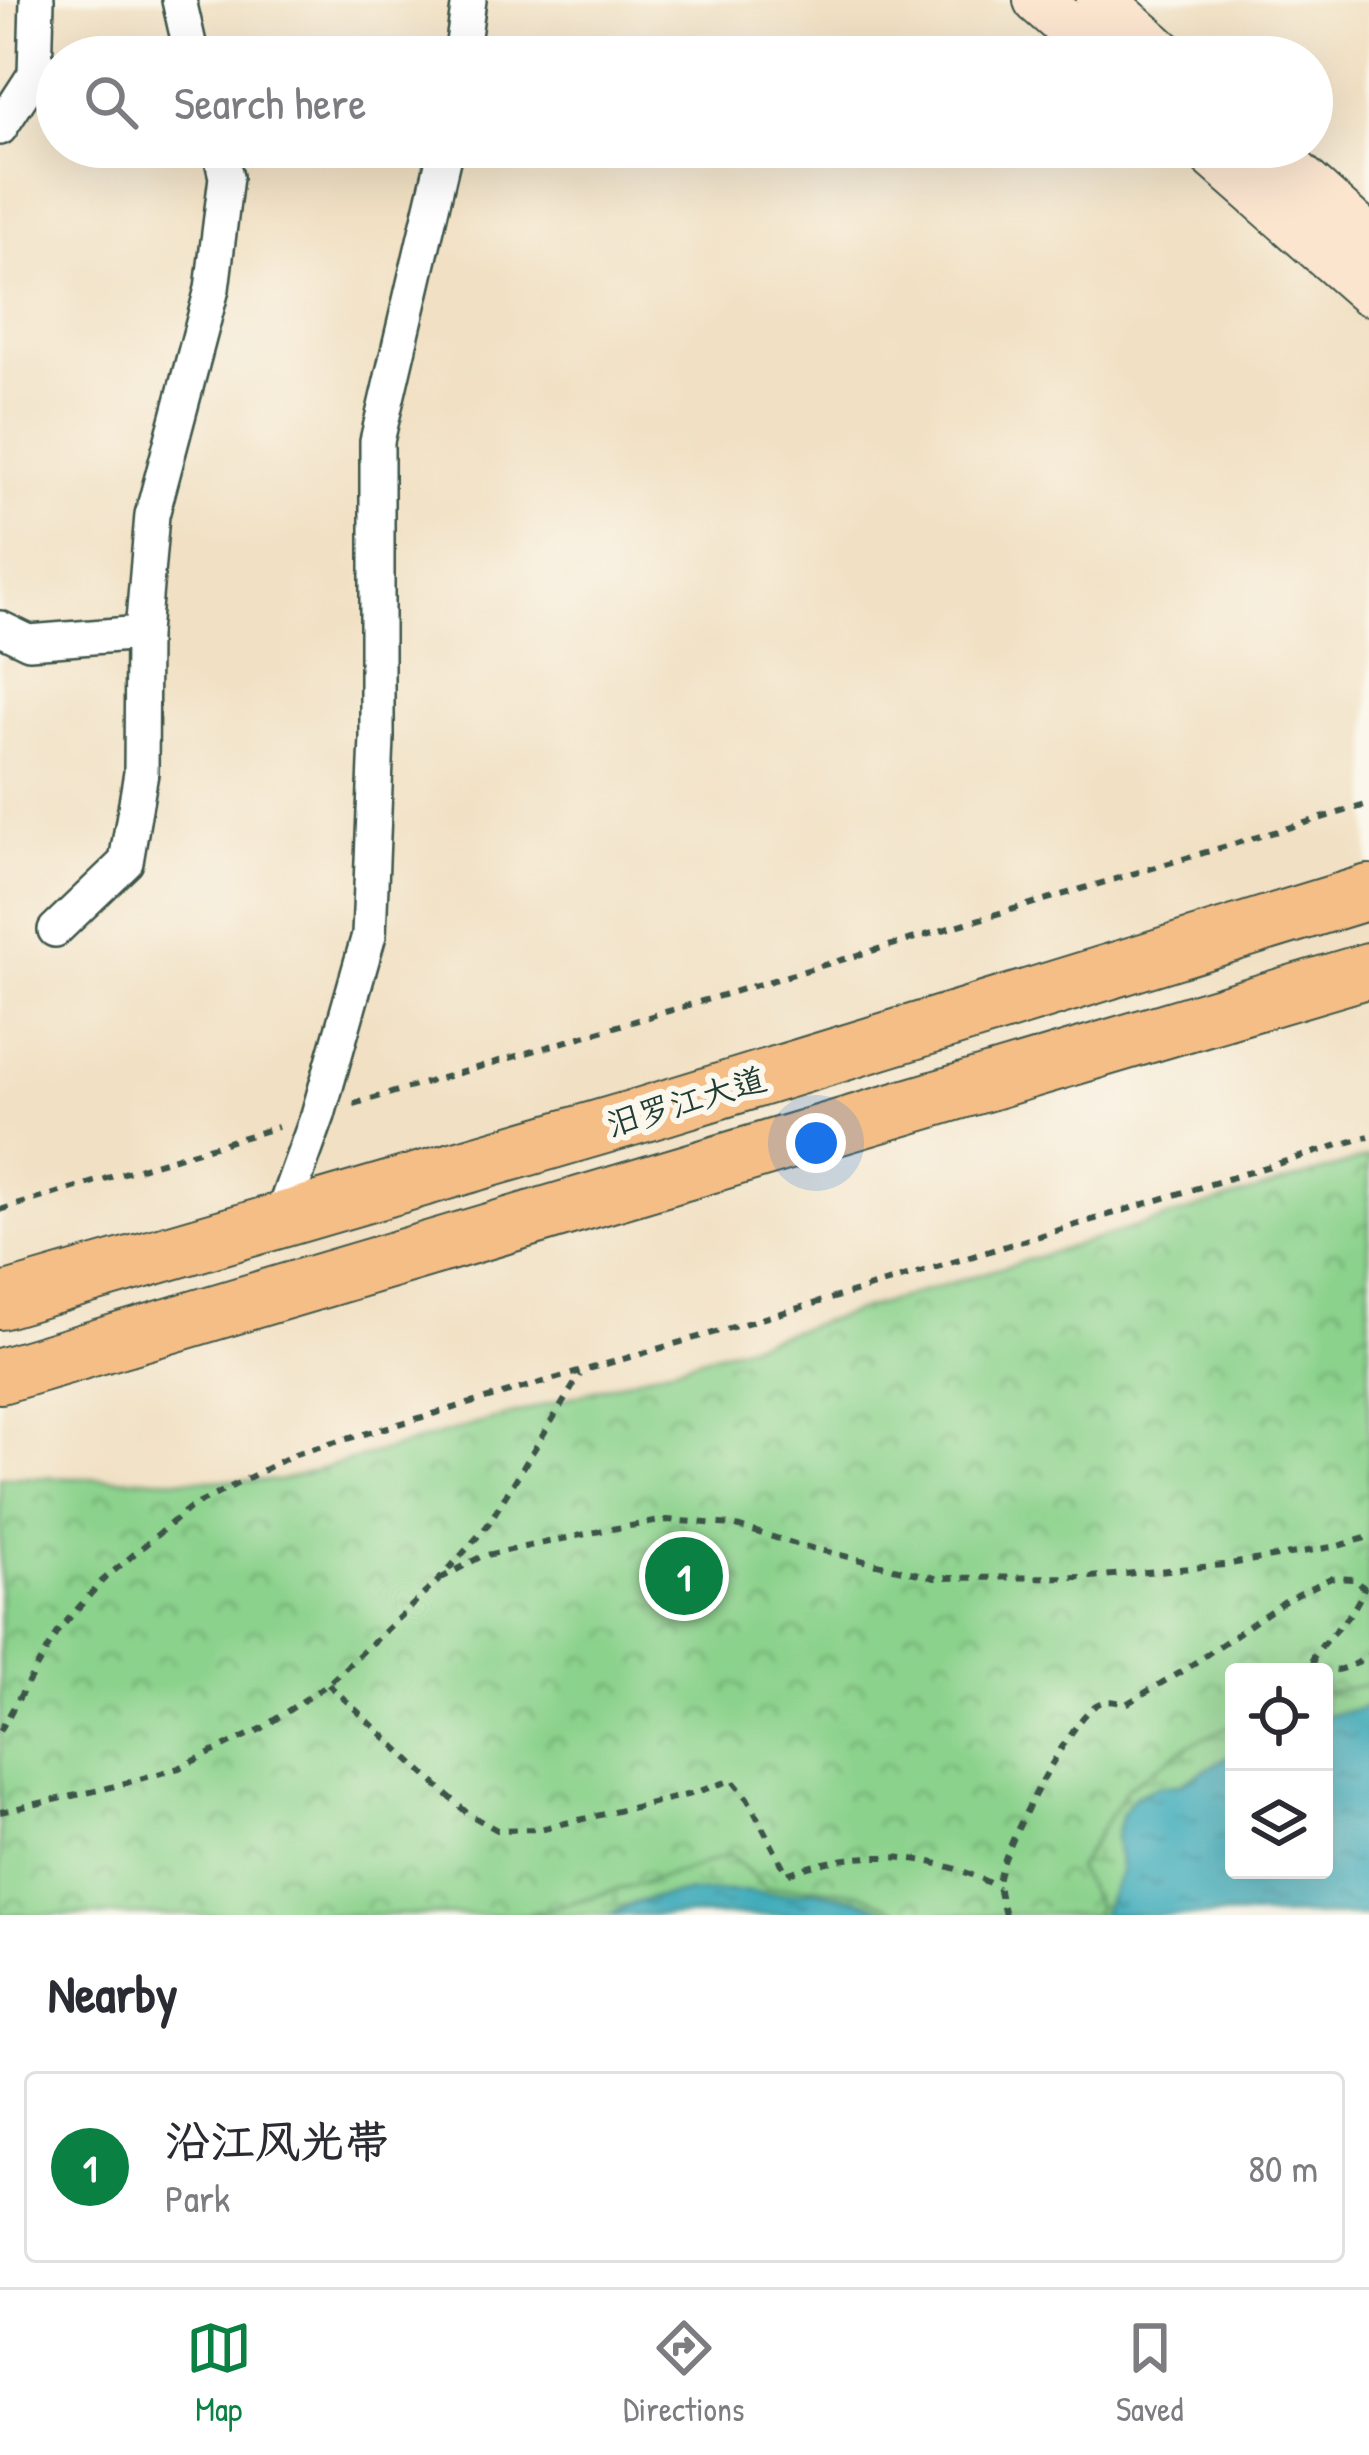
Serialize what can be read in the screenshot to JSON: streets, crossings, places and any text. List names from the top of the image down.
{
  "streets": {
    "main road": ["汨罗江大道"]
  },
  "page": {
    "search": "Search here",
    "pins": "1",
    "heading": "Nearby",
    "list": [
      {
        "mark": "1",
        "name": "沿江风光带",
        "note": "Park",
        "value": "80 m"
      }
    ],
    "nav": ["Map", "Directions", "Saved"]
  }
}
